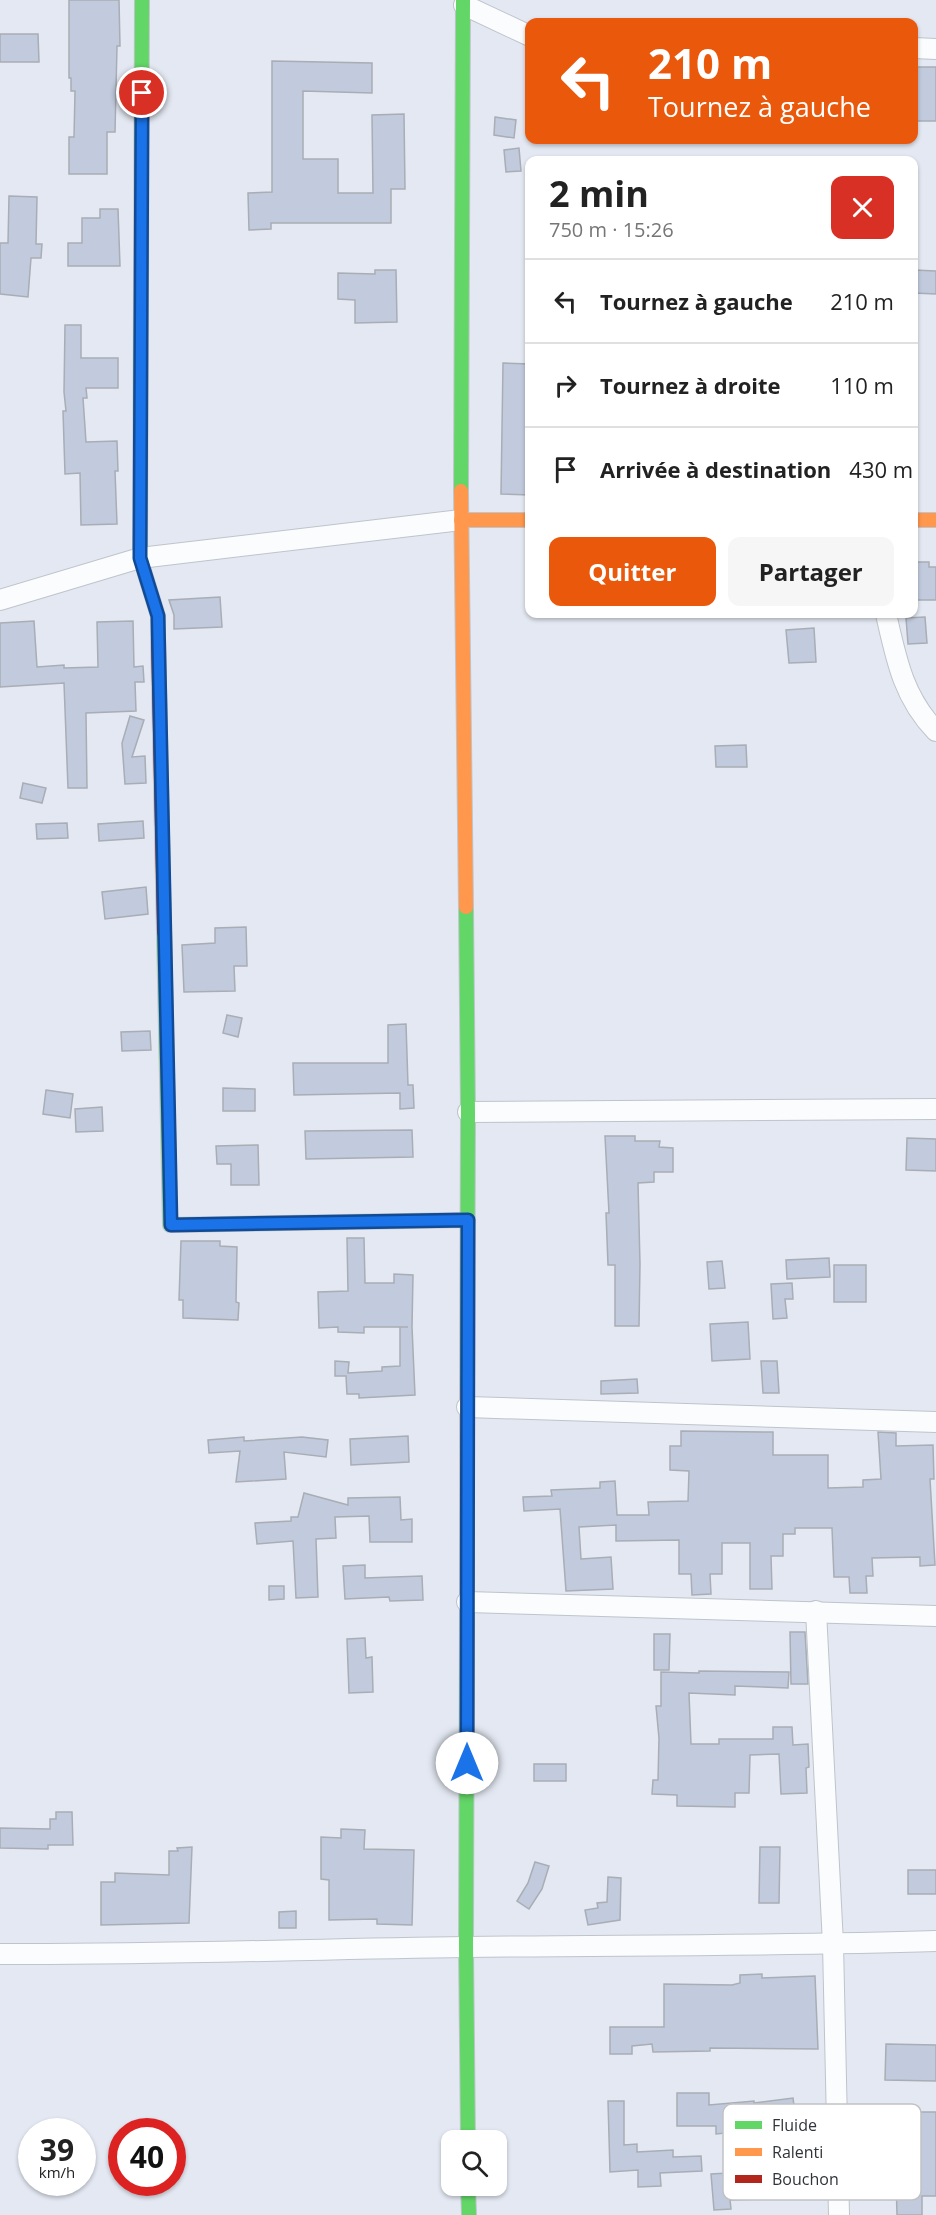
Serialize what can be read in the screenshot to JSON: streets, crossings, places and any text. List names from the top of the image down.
{
  "legend": ["Fluide", "Ralenti", "Bouchon"],
  "page": {
    "turn": ["210 m", "Tournez à gauche"],
    "heading": ["2 min", "750 m · 15:26"],
    "list": [
      {
        "name": "Tournez à gauche",
        "value": "210 m"
      },
      {
        "name": "Tournez à droite",
        "value": "110 m"
      },
      {
        "name": "Arrivée à destination",
        "value": "430 m"
      }
    ],
    "buttons": ["Quitter", "Partager"],
    "speed": "39 km/h",
    "limit": "40"
  }
}
